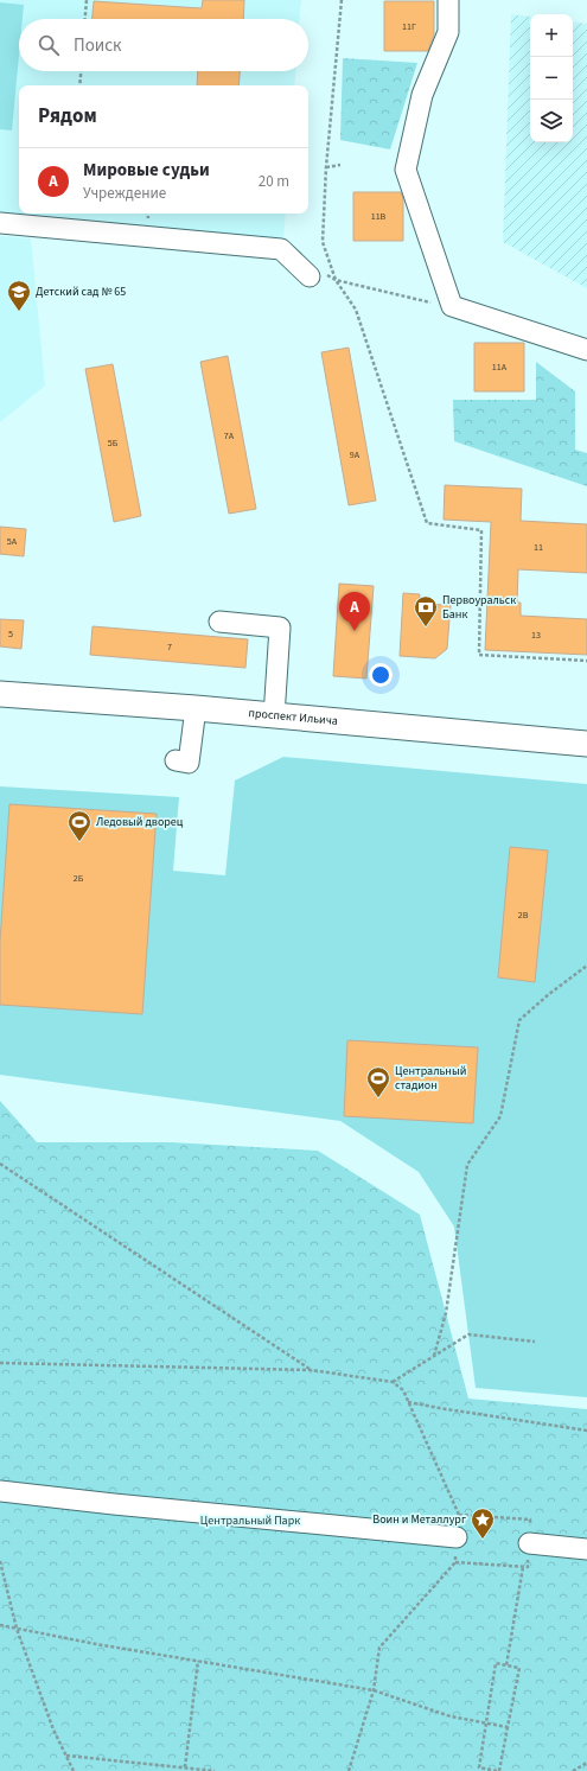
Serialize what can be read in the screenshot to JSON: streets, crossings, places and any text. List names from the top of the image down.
{
  "streets": {
    "main road": ["проспект Ильича"]
  },
  "parks": ["Центральный Парк"],
  "places": {
    "school or university": ["Детский сад № 65"],
    "bank": ["Первоуральск Банк"],
    "sports": ["Ледовый дворец", "Центральный стадион"],
    "place": ["Воин и Металлург"]
  },
  "house_numbers": [
    "11Г",
    "11В",
    "11А",
    "7А",
    "5Б",
    "9А",
    "5А",
    "11",
    "5",
    "13",
    "7",
    "2Б",
    "2В"
  ],
  "page": {
    "map_buttons": ["+", "−"],
    "search": "Поиск",
    "heading": "Рядом",
    "list": [
      {
        "mark": "A",
        "name": "Мировые судьи",
        "note": "Учреждение",
        "value": "20 m"
      }
    ],
    "pins": "A"
  }
}
